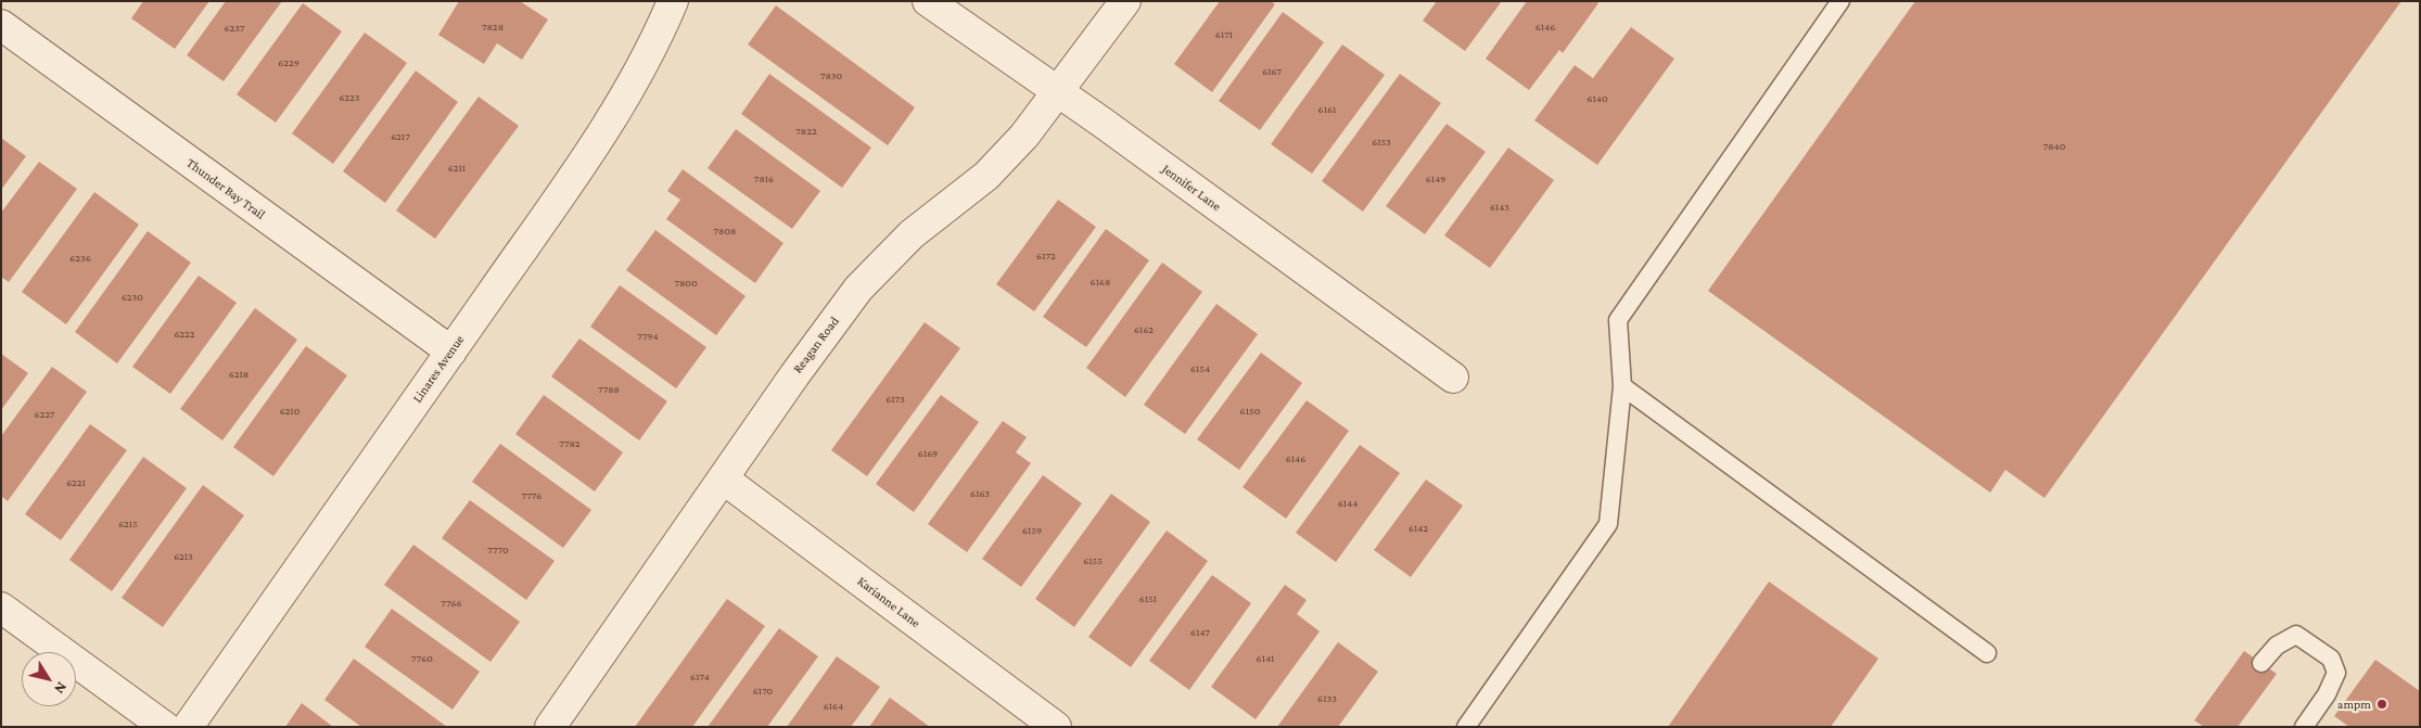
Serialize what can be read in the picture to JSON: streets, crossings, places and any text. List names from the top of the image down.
{
  "streets": {
    "street": [
      "Jennifer Lane",
      "Thunder Bay Trail",
      "Reagan Road",
      "Linares Avenue",
      "Karianne Lane"
    ]
  },
  "crossings": [
    ["Jennifer Lane", "Reagan Road"],
    ["Thunder Bay Trail", "Linares Avenue"],
    ["Reagan Road", "Karianne Lane"]
  ],
  "places": ["ampm"],
  "house_numbers": [
    "7828",
    "6146",
    "6237",
    "6171",
    "6229",
    "6167",
    "7830",
    "6223",
    "6140",
    "6161",
    "7822",
    "6217",
    "6153",
    "7840",
    "6211",
    "7816",
    "6149",
    "6143",
    "7808",
    "6172",
    "6236",
    "6168",
    "7800",
    "6230",
    "6162",
    "6222",
    "7794",
    "6154",
    "6218",
    "7788",
    "6173",
    "6210",
    "6150",
    "6227",
    "7782",
    "6169",
    "6146",
    "6221",
    "6163",
    "7776",
    "6144",
    "6215",
    "6142",
    "6159",
    "7770",
    "6213",
    "6155",
    "6151",
    "7766",
    "6147",
    "7760",
    "6141",
    "6174",
    "6170",
    "6133",
    "6164"
  ],
  "north": "bottom right"
}
